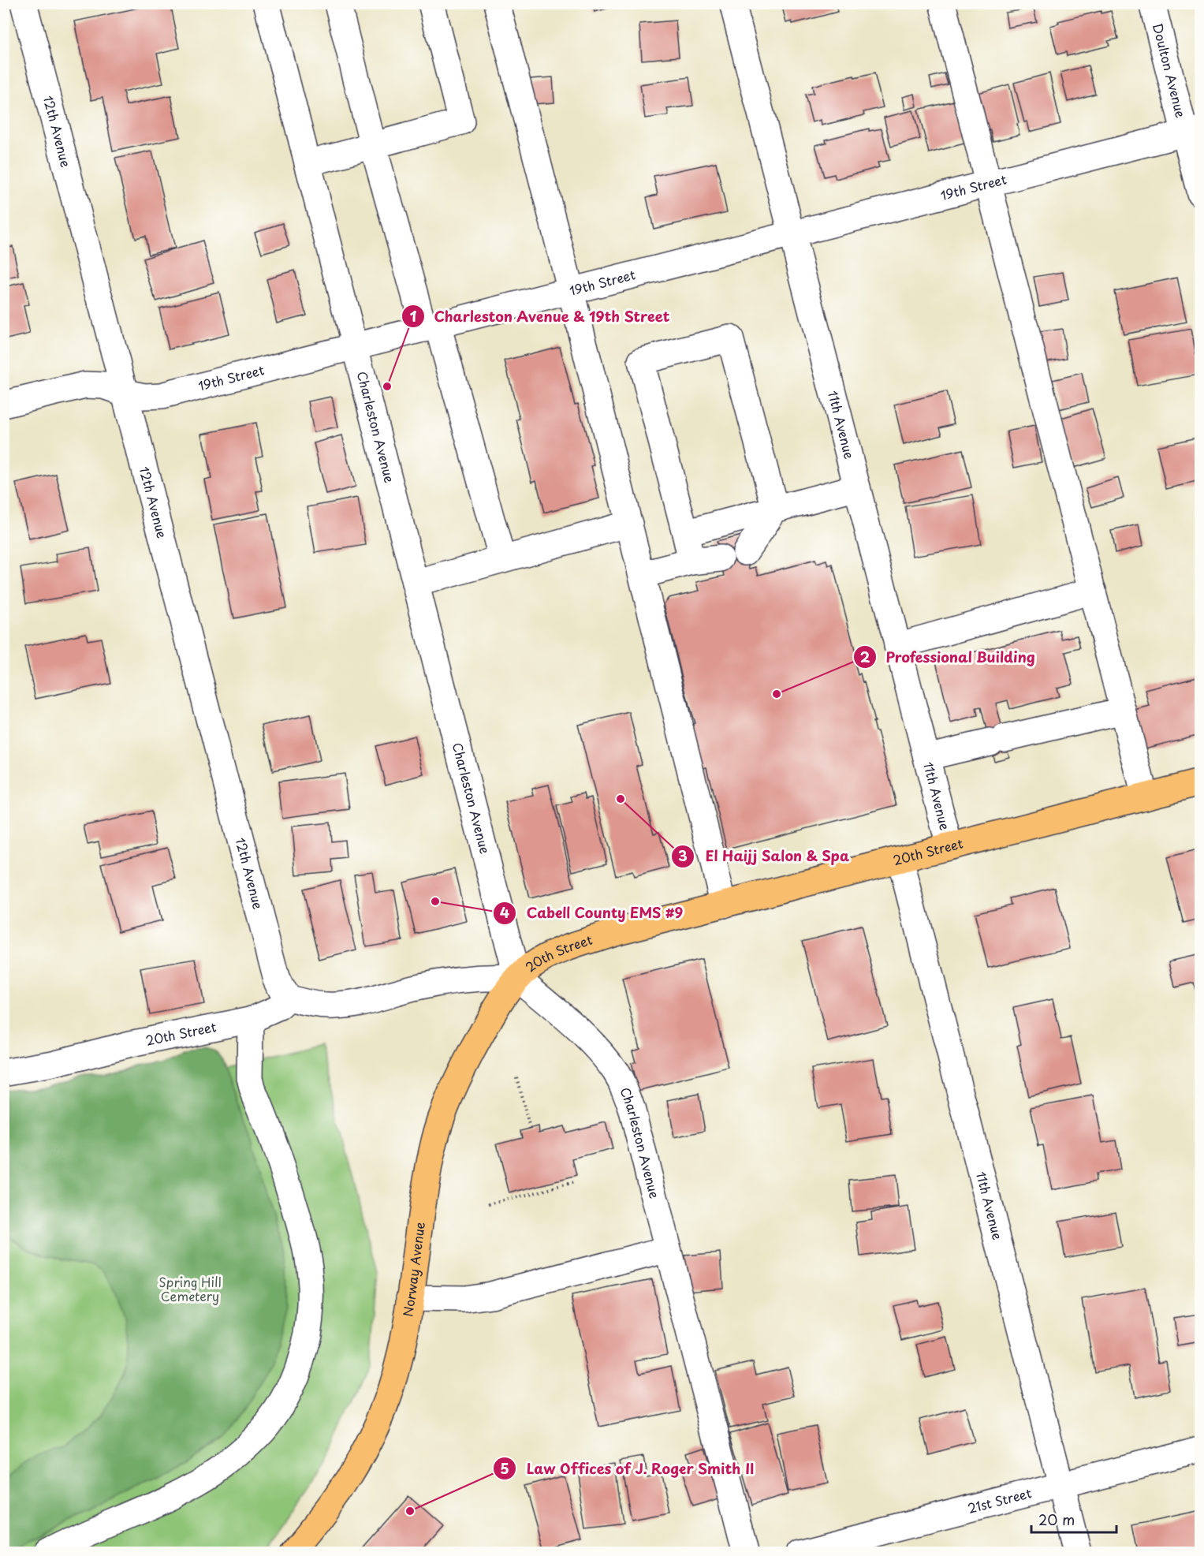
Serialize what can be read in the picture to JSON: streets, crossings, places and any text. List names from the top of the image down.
{
  "streets": {
    "main road": ["20th Street", "Norway Avenue"],
    "street": [
      "Doulton Avenue",
      "12th Avenue",
      "19th Street",
      "11th Avenue",
      "Charleston Avenue",
      "21st Street"
    ]
  },
  "crossings": [
    ["Doulton Avenue", "19th Street"],
    ["12th Avenue", "19th Street"],
    ["12th Avenue", "20th Street"],
    ["19th Street", "11th Avenue"],
    ["19th Street", "Charleston Avenue"],
    ["11th Avenue", "20th Street"],
    ["11th Avenue", "21st Street"],
    ["Charleston Avenue", "20th Street"],
    ["Charleston Avenue", "Norway Avenue"],
    ["20th Street", "Norway Avenue"]
  ],
  "parks": ["Spring Hill Cemetery"],
  "places": [
    "Charleston Avenue & 19th Street",
    "Professional Building",
    "El Haijj Salon & Spa",
    "Cabell County EMS #9",
    "Law Offices of J. Roger Smith II"
  ],
  "scale_bar": "20 m"
}
